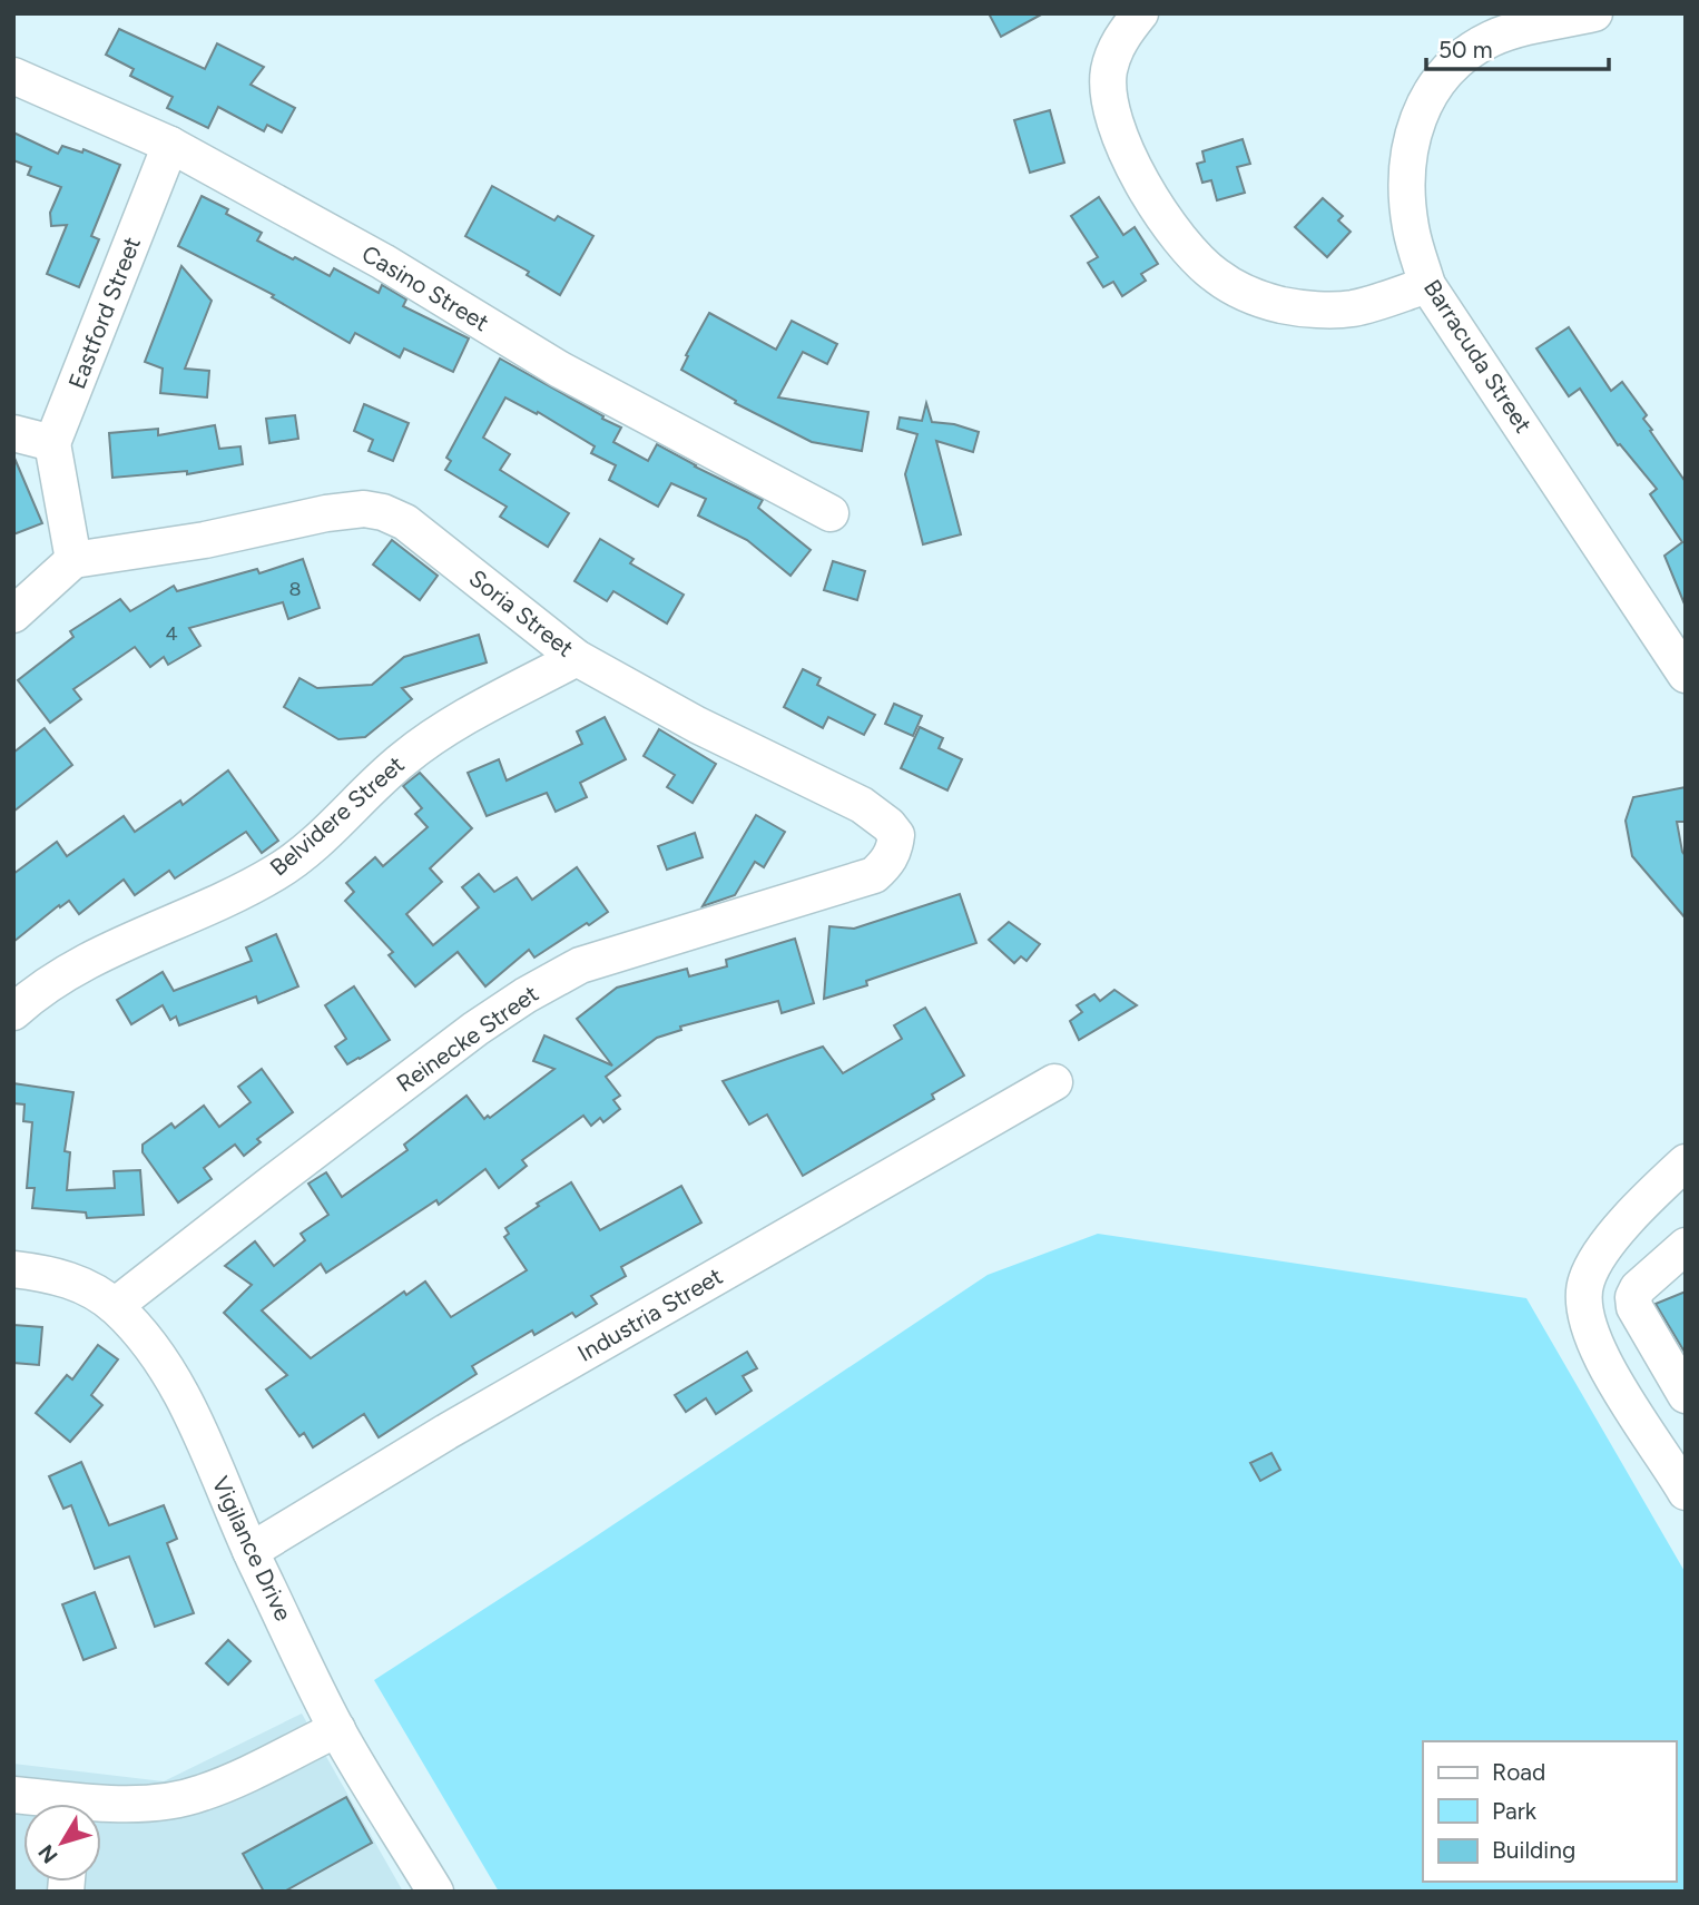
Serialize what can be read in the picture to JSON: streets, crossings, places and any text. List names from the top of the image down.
{
  "streets": {
    "street": [
      "Casino Street",
      "Eastford Street",
      "Barracuda Street",
      "Soria Street",
      "Belvidere Street",
      "Reinecke Street",
      "Industria Street",
      "Vigilance Drive"
    ]
  },
  "crossings": [
    ["Casino Street", "Eastford Street"],
    ["Soria Street", "Belvidere Street"],
    ["Soria Street", "Reinecke Street"],
    ["Reinecke Street", "Vigilance Drive"],
    ["Industria Street", "Vigilance Drive"]
  ],
  "house_numbers": ["8", "4"],
  "legend": ["Road", "Park", "Building"],
  "scale_bar": "50 m",
  "north": "bottom left"
}
